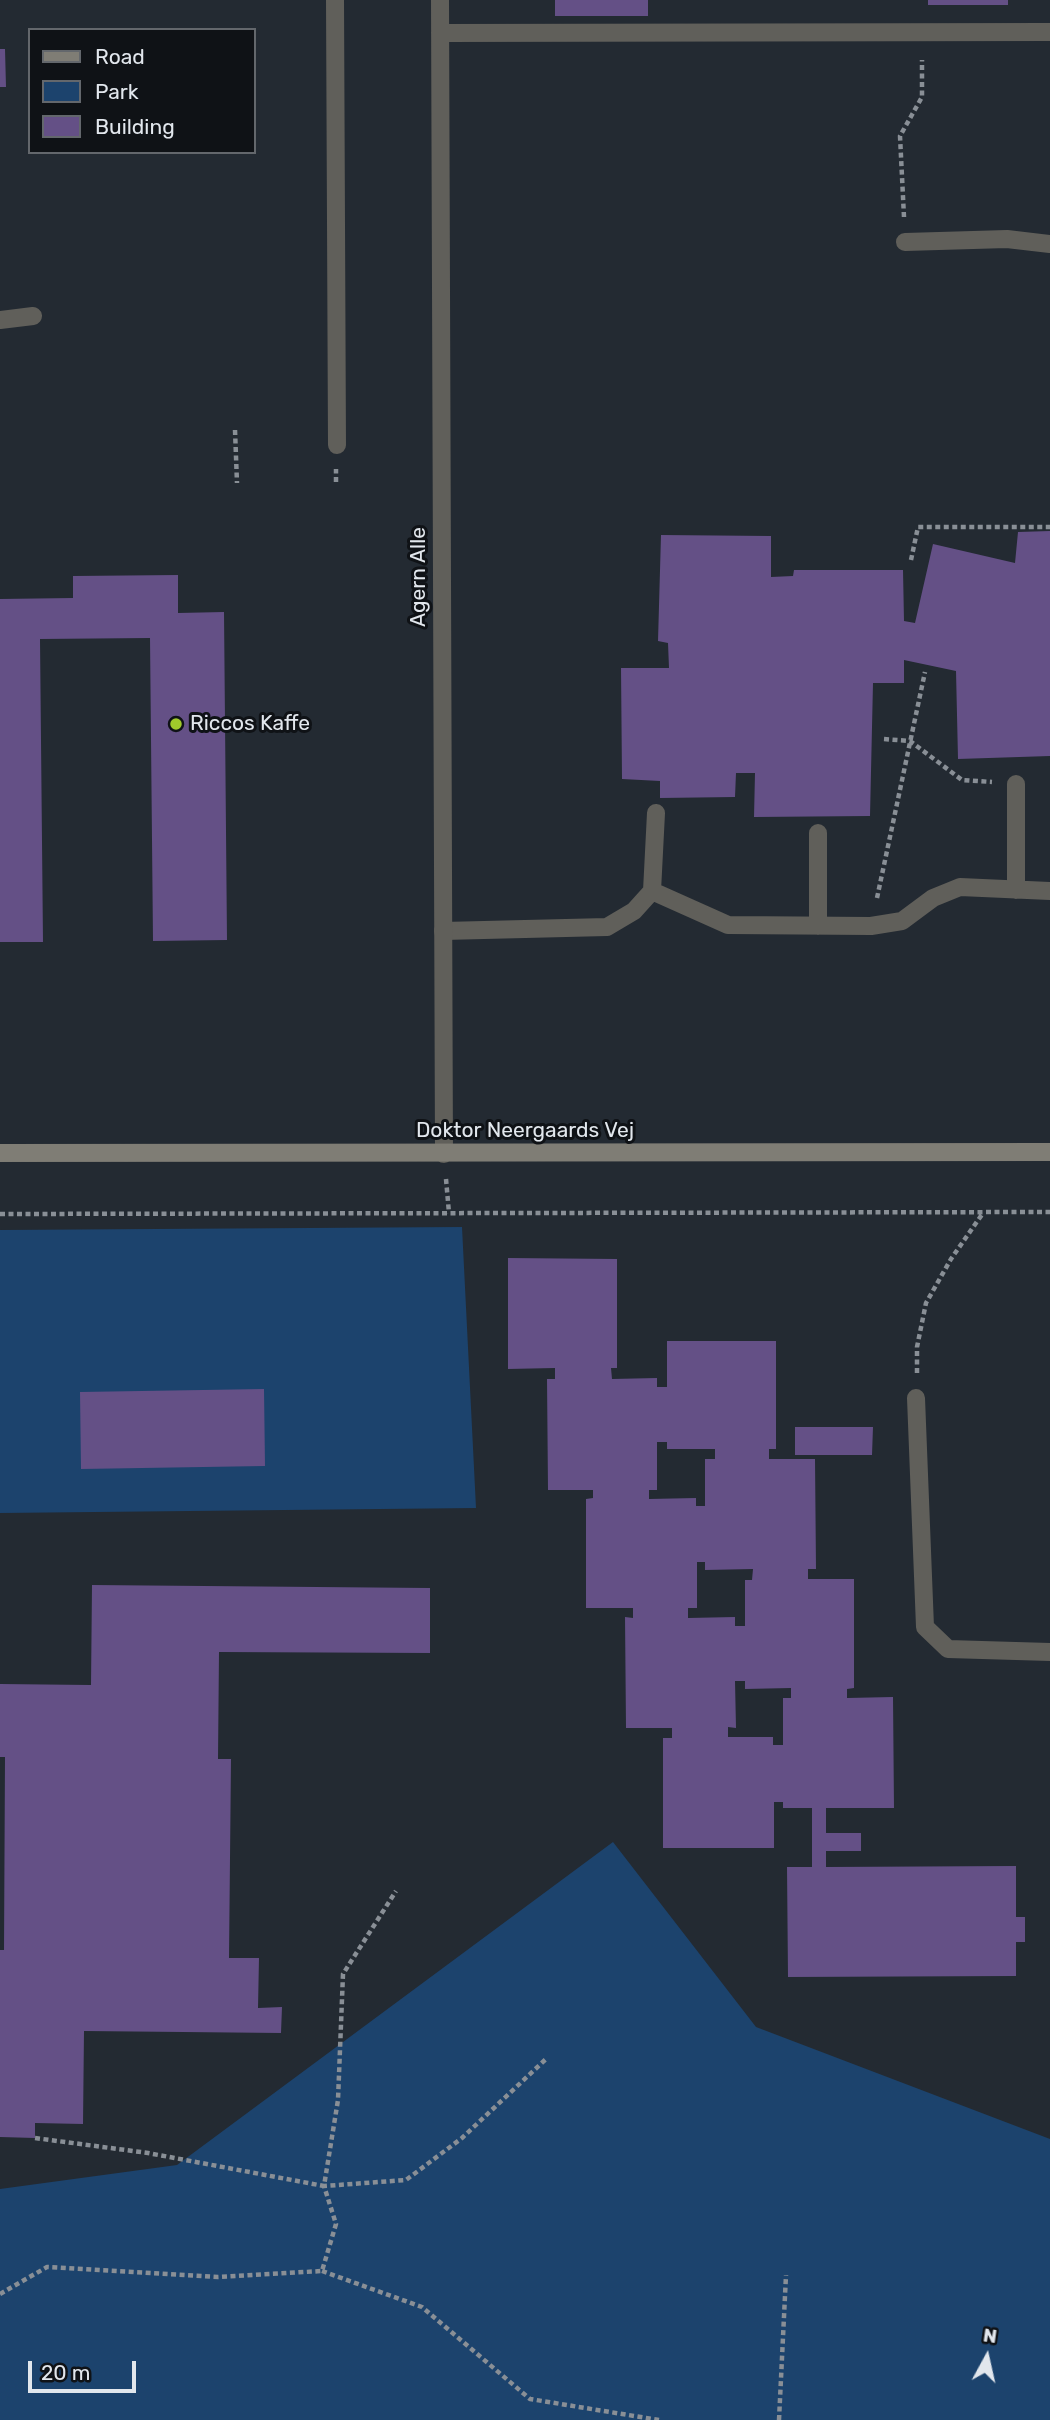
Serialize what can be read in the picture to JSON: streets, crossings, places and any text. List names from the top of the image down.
{
  "streets": {
    "street": ["Agern Alle", "Doktor Neergaards Vej"]
  },
  "crossings": [
    ["Agern Alle", "Doktor Neergaards Vej"]
  ],
  "places": ["Riccos Kaffe"],
  "legend": ["Road", "Park", "Building"],
  "scale_bar": "20 m",
  "north": "top"
}
